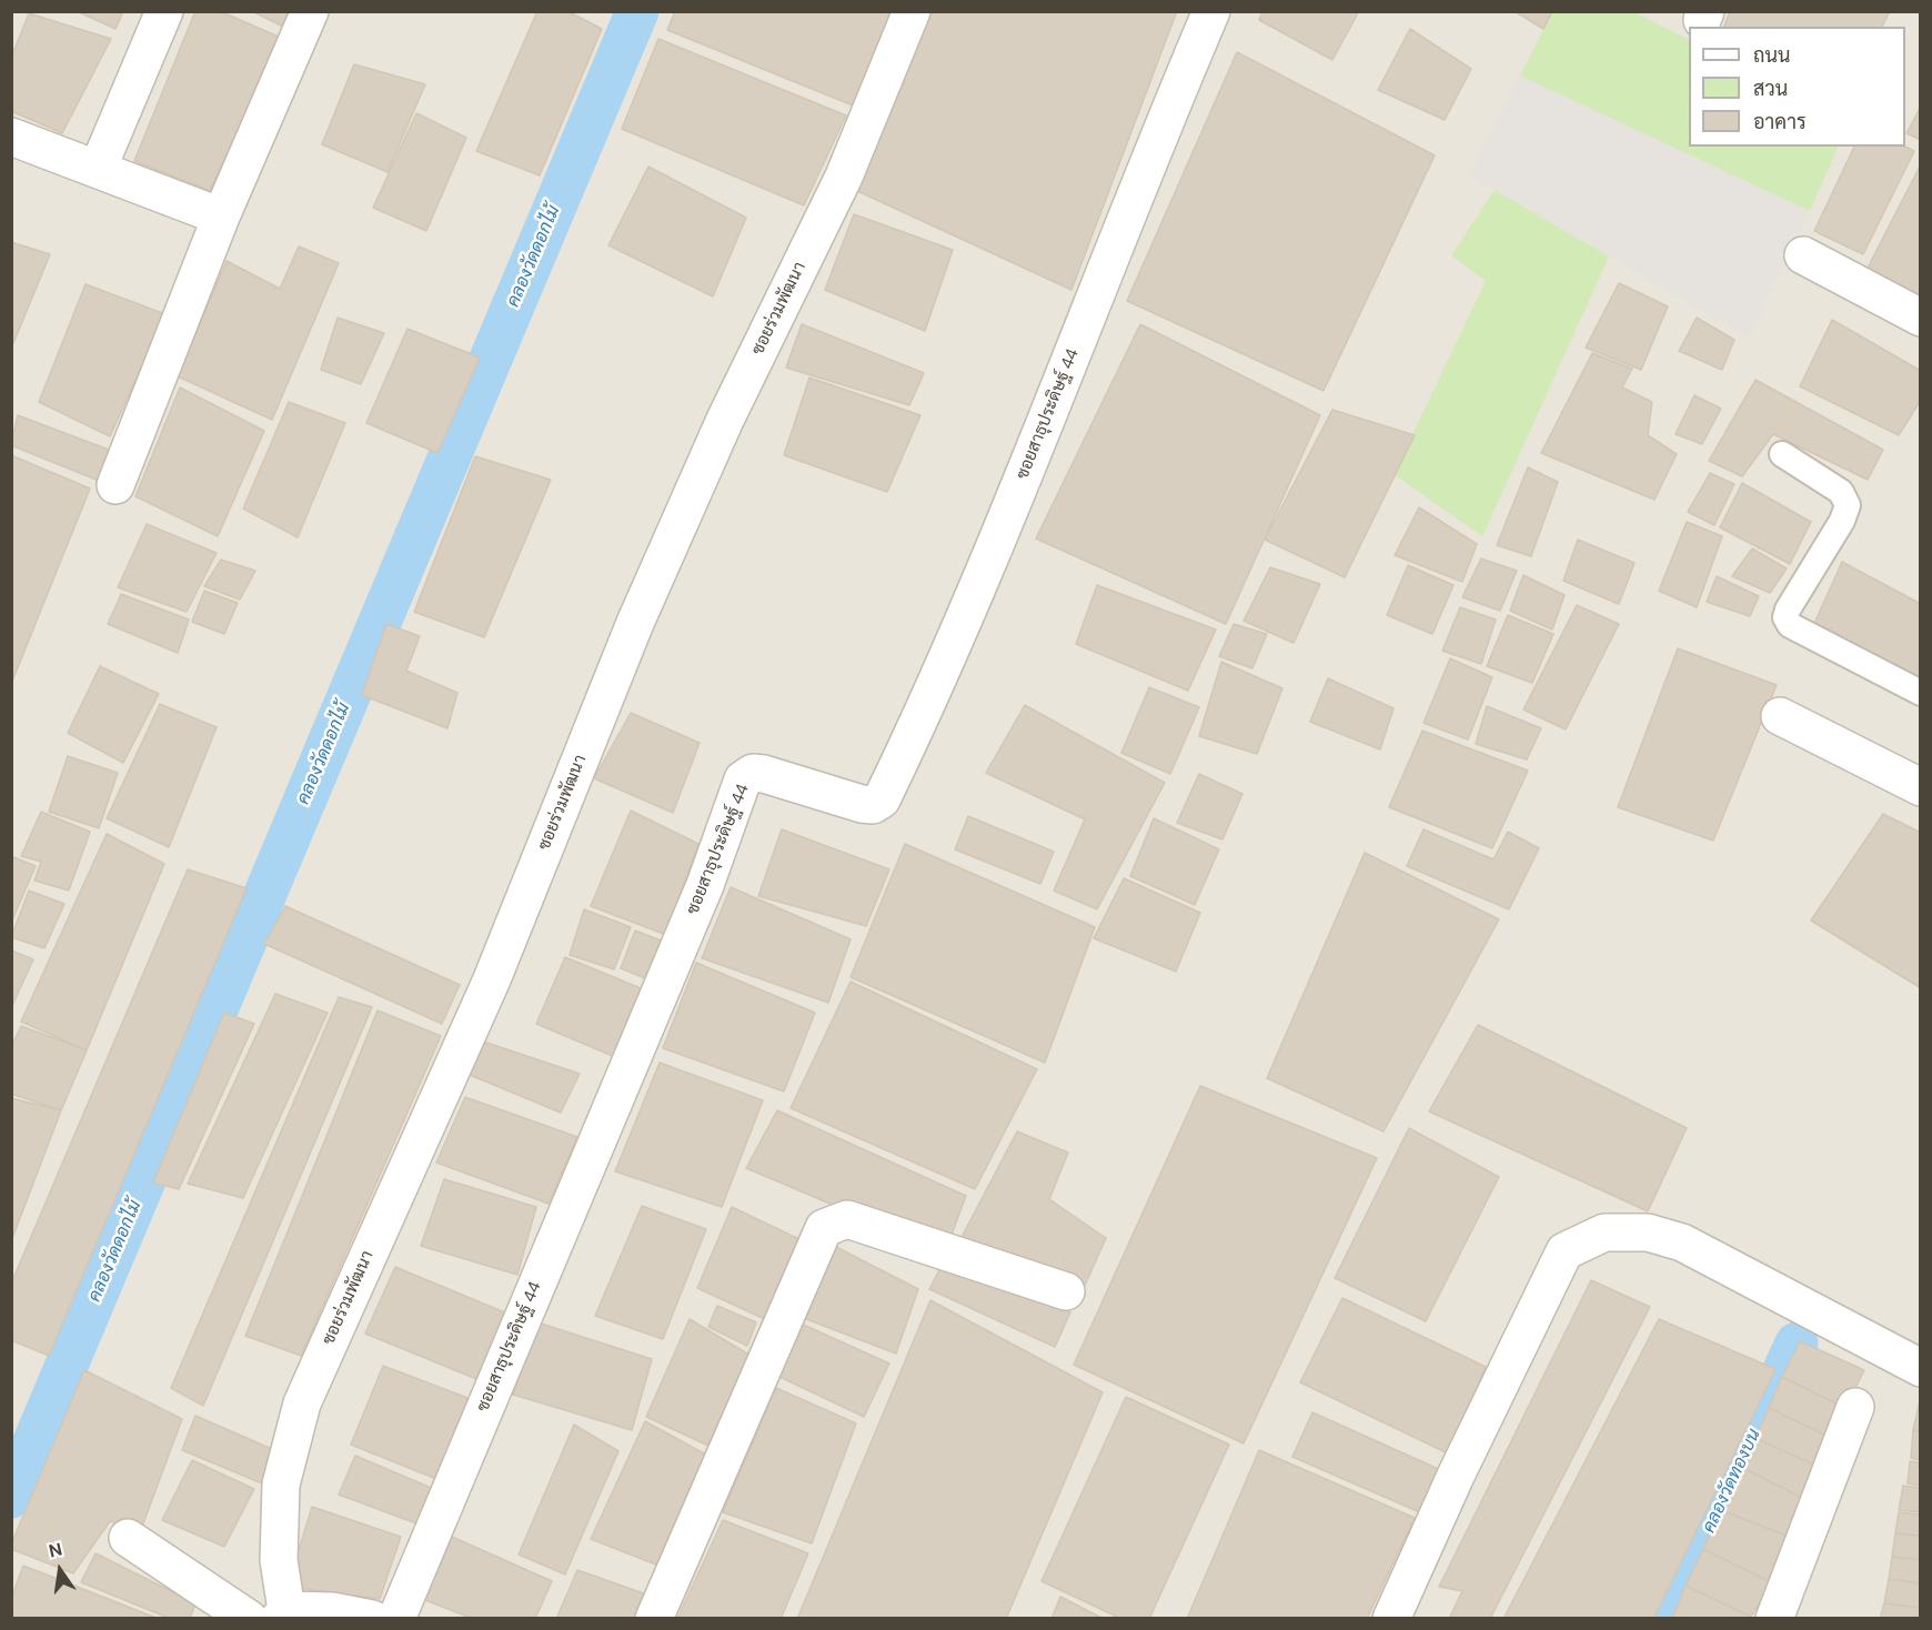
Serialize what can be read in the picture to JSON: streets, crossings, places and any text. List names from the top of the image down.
{
  "streets": {
    "street": ["ซอยร่วมพัฒนา", "ซอยสาธุประดิษฐ์ 44"]
  },
  "water": ["คลองวัดดอกไม้", "คลองวัดทองบน"],
  "legend": ["ถนน", "สวน", "อาคาร"],
  "north": "top"
}
